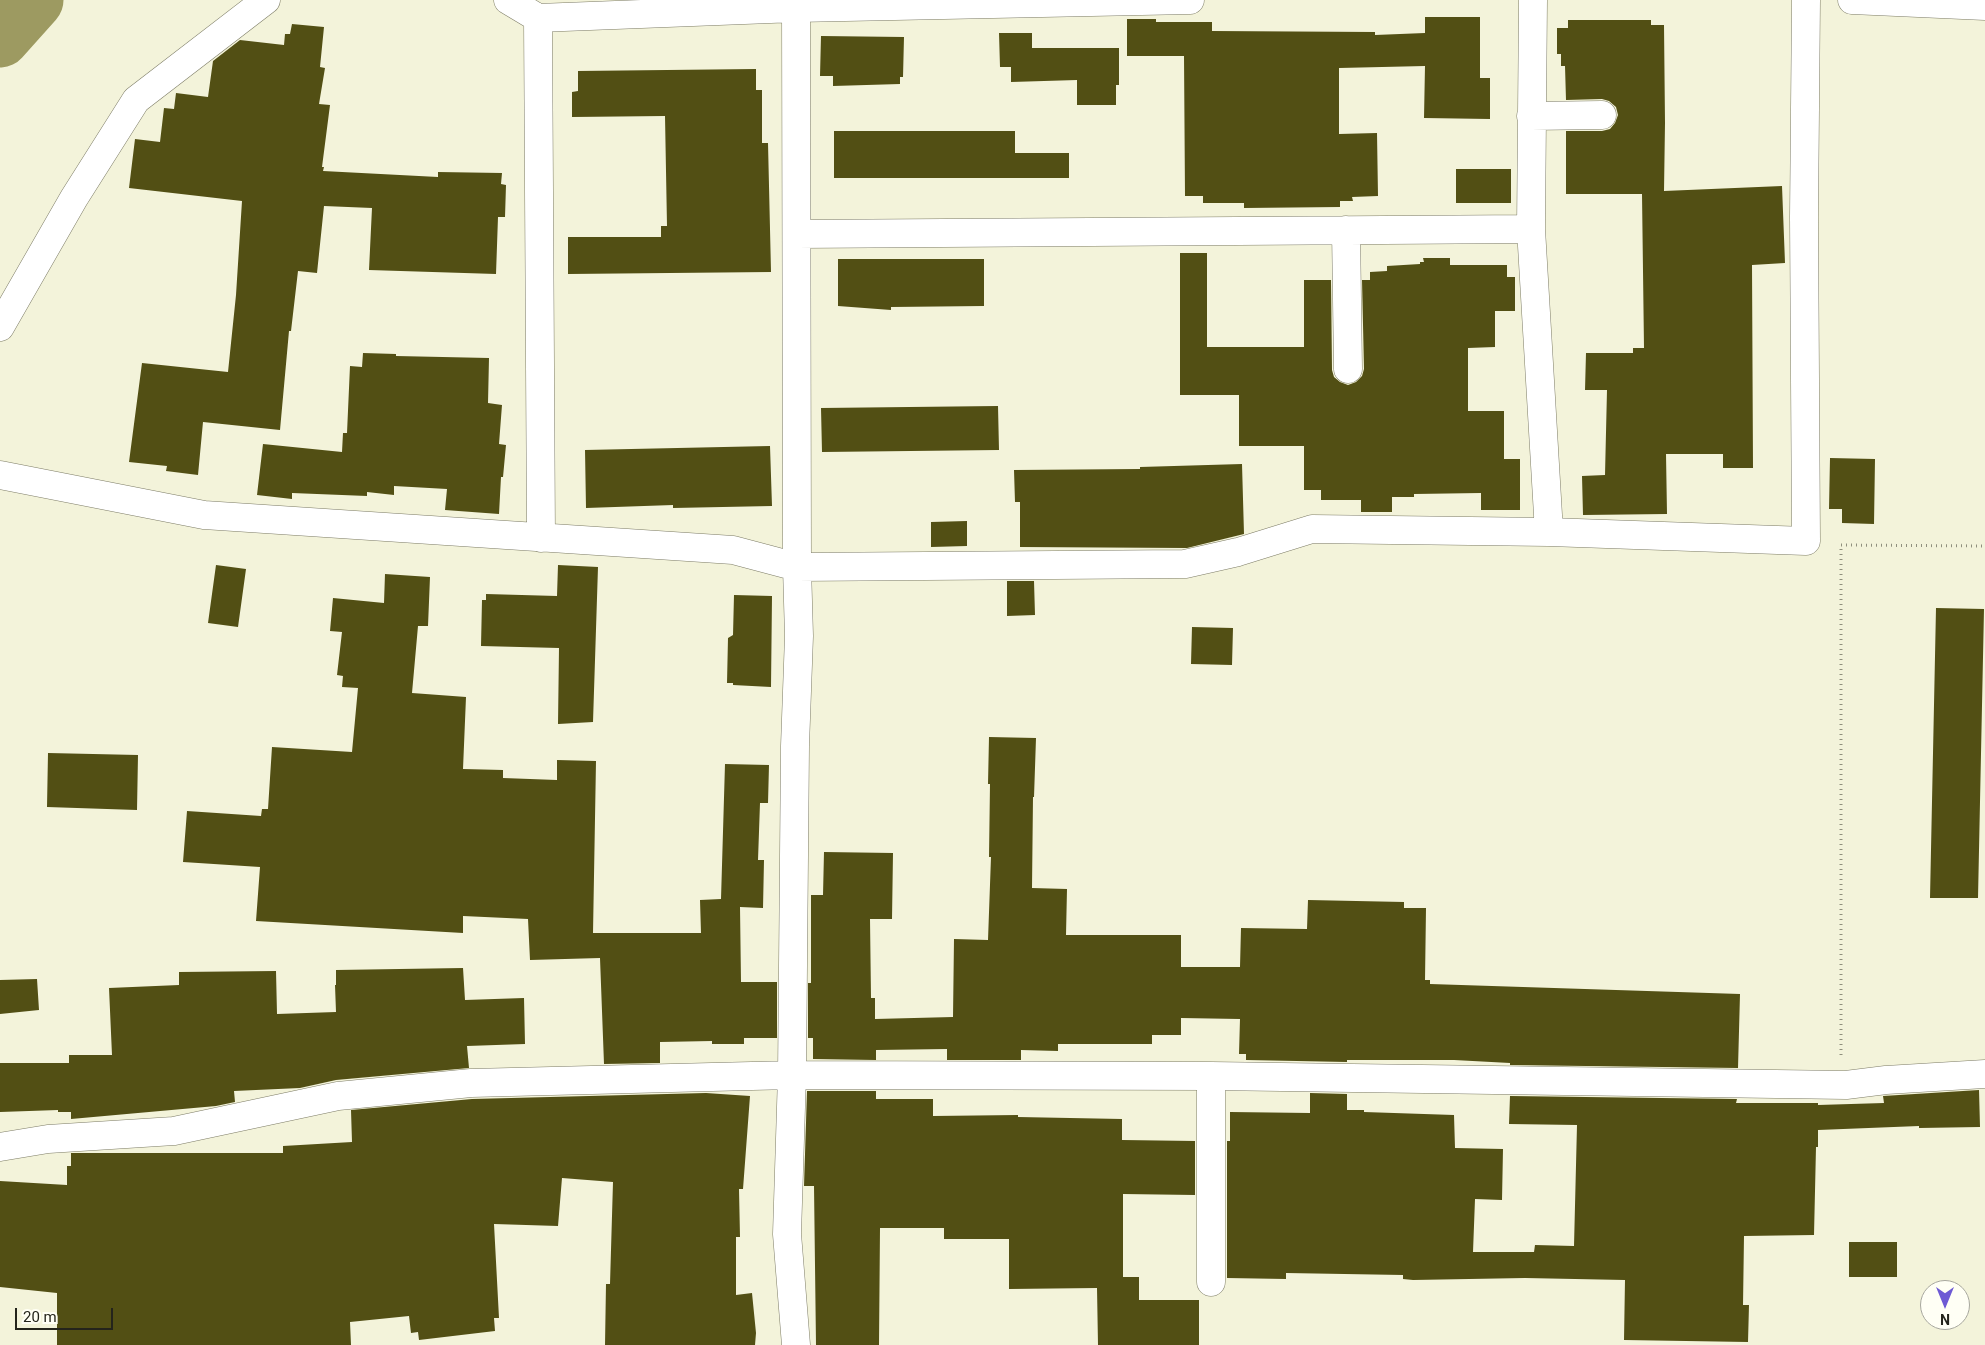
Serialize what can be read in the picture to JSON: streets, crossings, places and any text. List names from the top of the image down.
{
  "scale_bar": "20 m",
  "north": "bottom"
}
